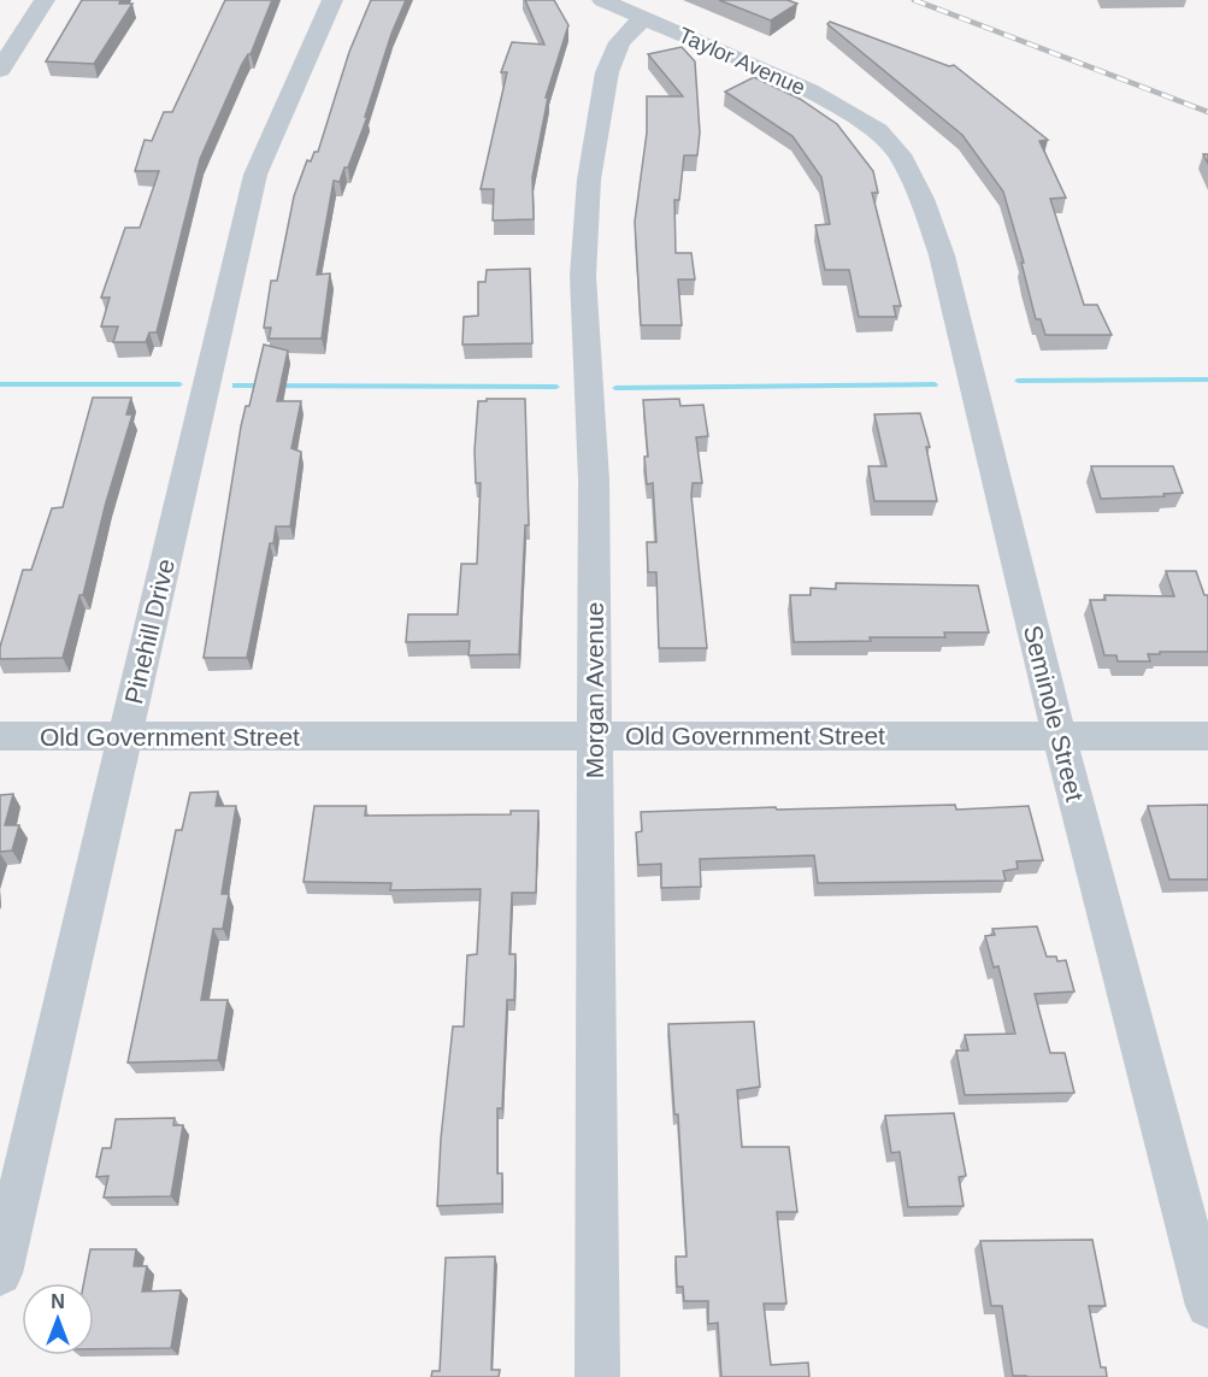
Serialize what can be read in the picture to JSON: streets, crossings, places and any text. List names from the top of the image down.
{
  "streets": {
    "street": [
      "Taylor Avenue",
      "Pinehill Drive",
      "Morgan Avenue",
      "Seminole Street",
      "Old Government Street"
    ]
  },
  "crossings": [
    ["Taylor Avenue", "Morgan Avenue"],
    ["Taylor Avenue", "Seminole Street"],
    ["Pinehill Drive", "Old Government Street"],
    ["Morgan Avenue", "Old Government Street"],
    ["Seminole Street", "Old Government Street"]
  ],
  "north": "top"
}
